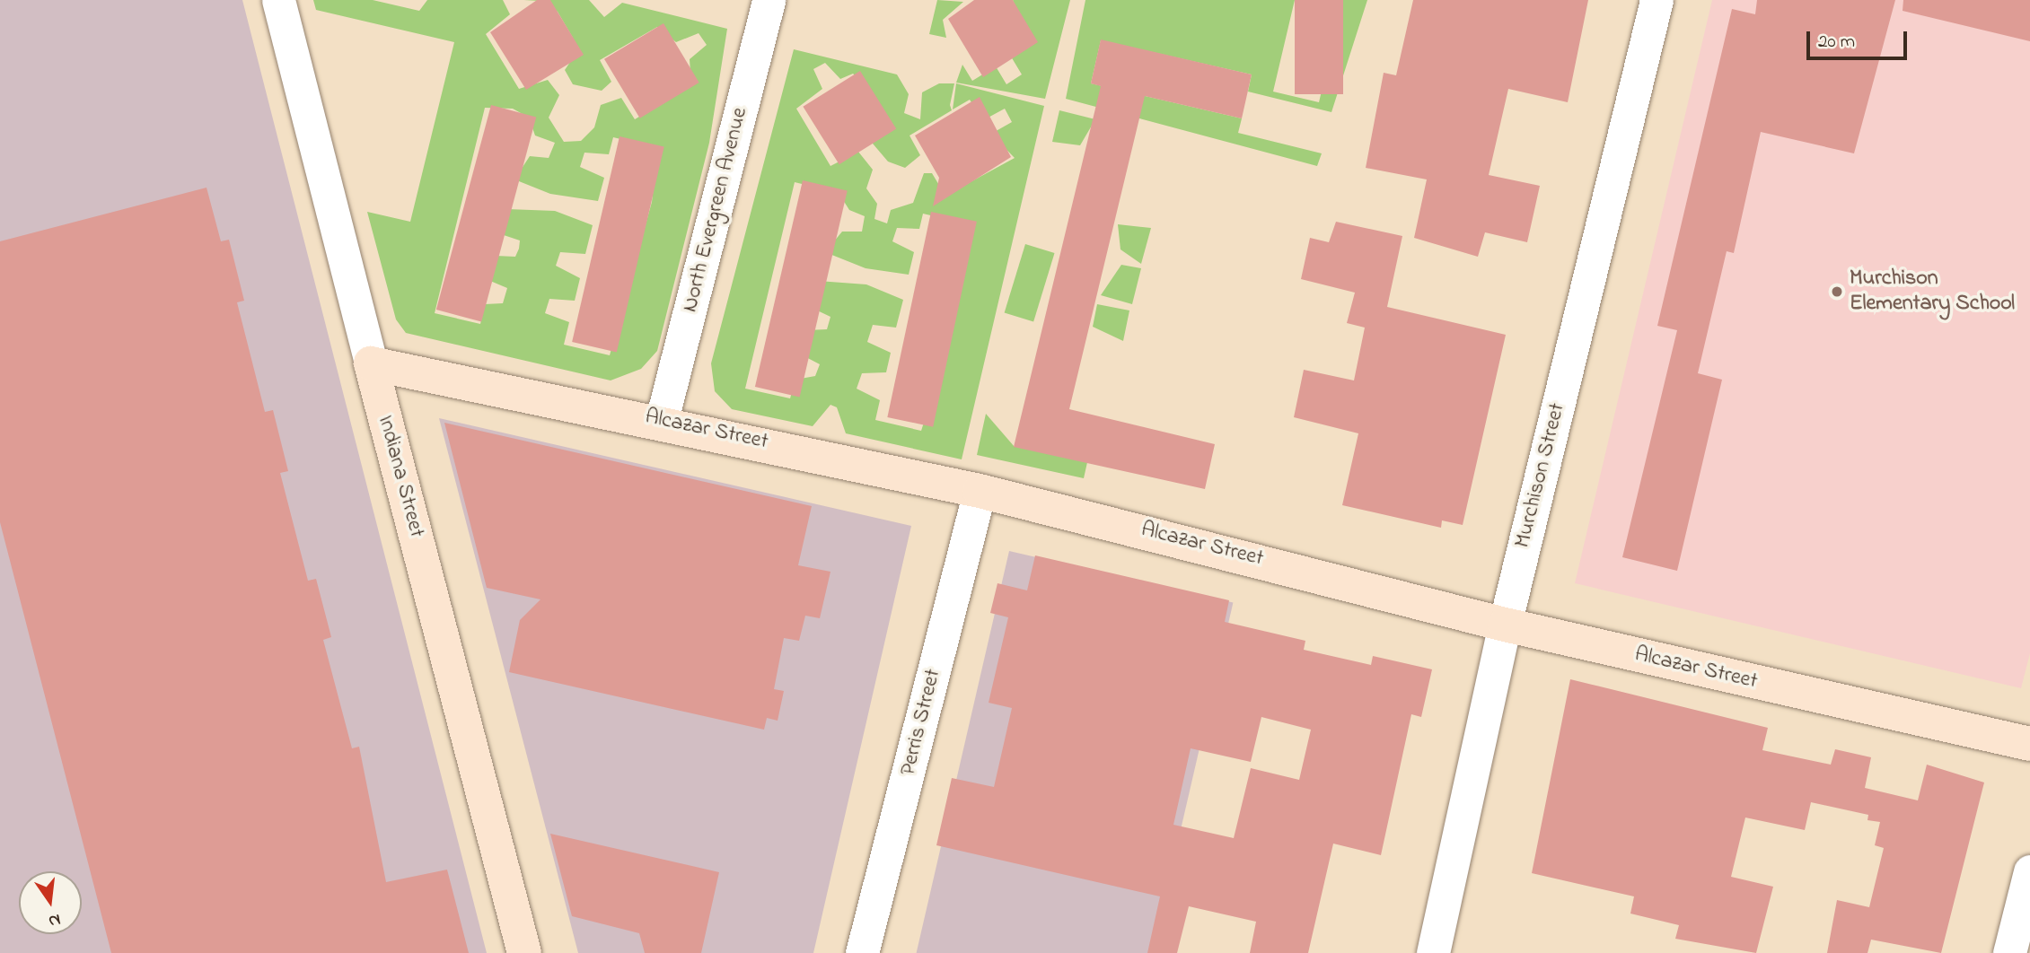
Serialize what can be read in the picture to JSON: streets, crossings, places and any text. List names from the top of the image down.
{
  "streets": {
    "street": [
      "North Evergreen Avenue",
      "Alcazar Street",
      "Murchison Street",
      "Indiana Street",
      "Perris Street"
    ]
  },
  "crossings": [
    ["North Evergreen Avenue", "Alcazar Street"],
    ["Alcazar Street", "Murchison Street"],
    ["Alcazar Street", "Indiana Street"],
    ["Alcazar Street", "Perris Street"]
  ],
  "places": ["Murchison Elementary School"],
  "scale_bar": "20 m",
  "north": "bottom"
}
